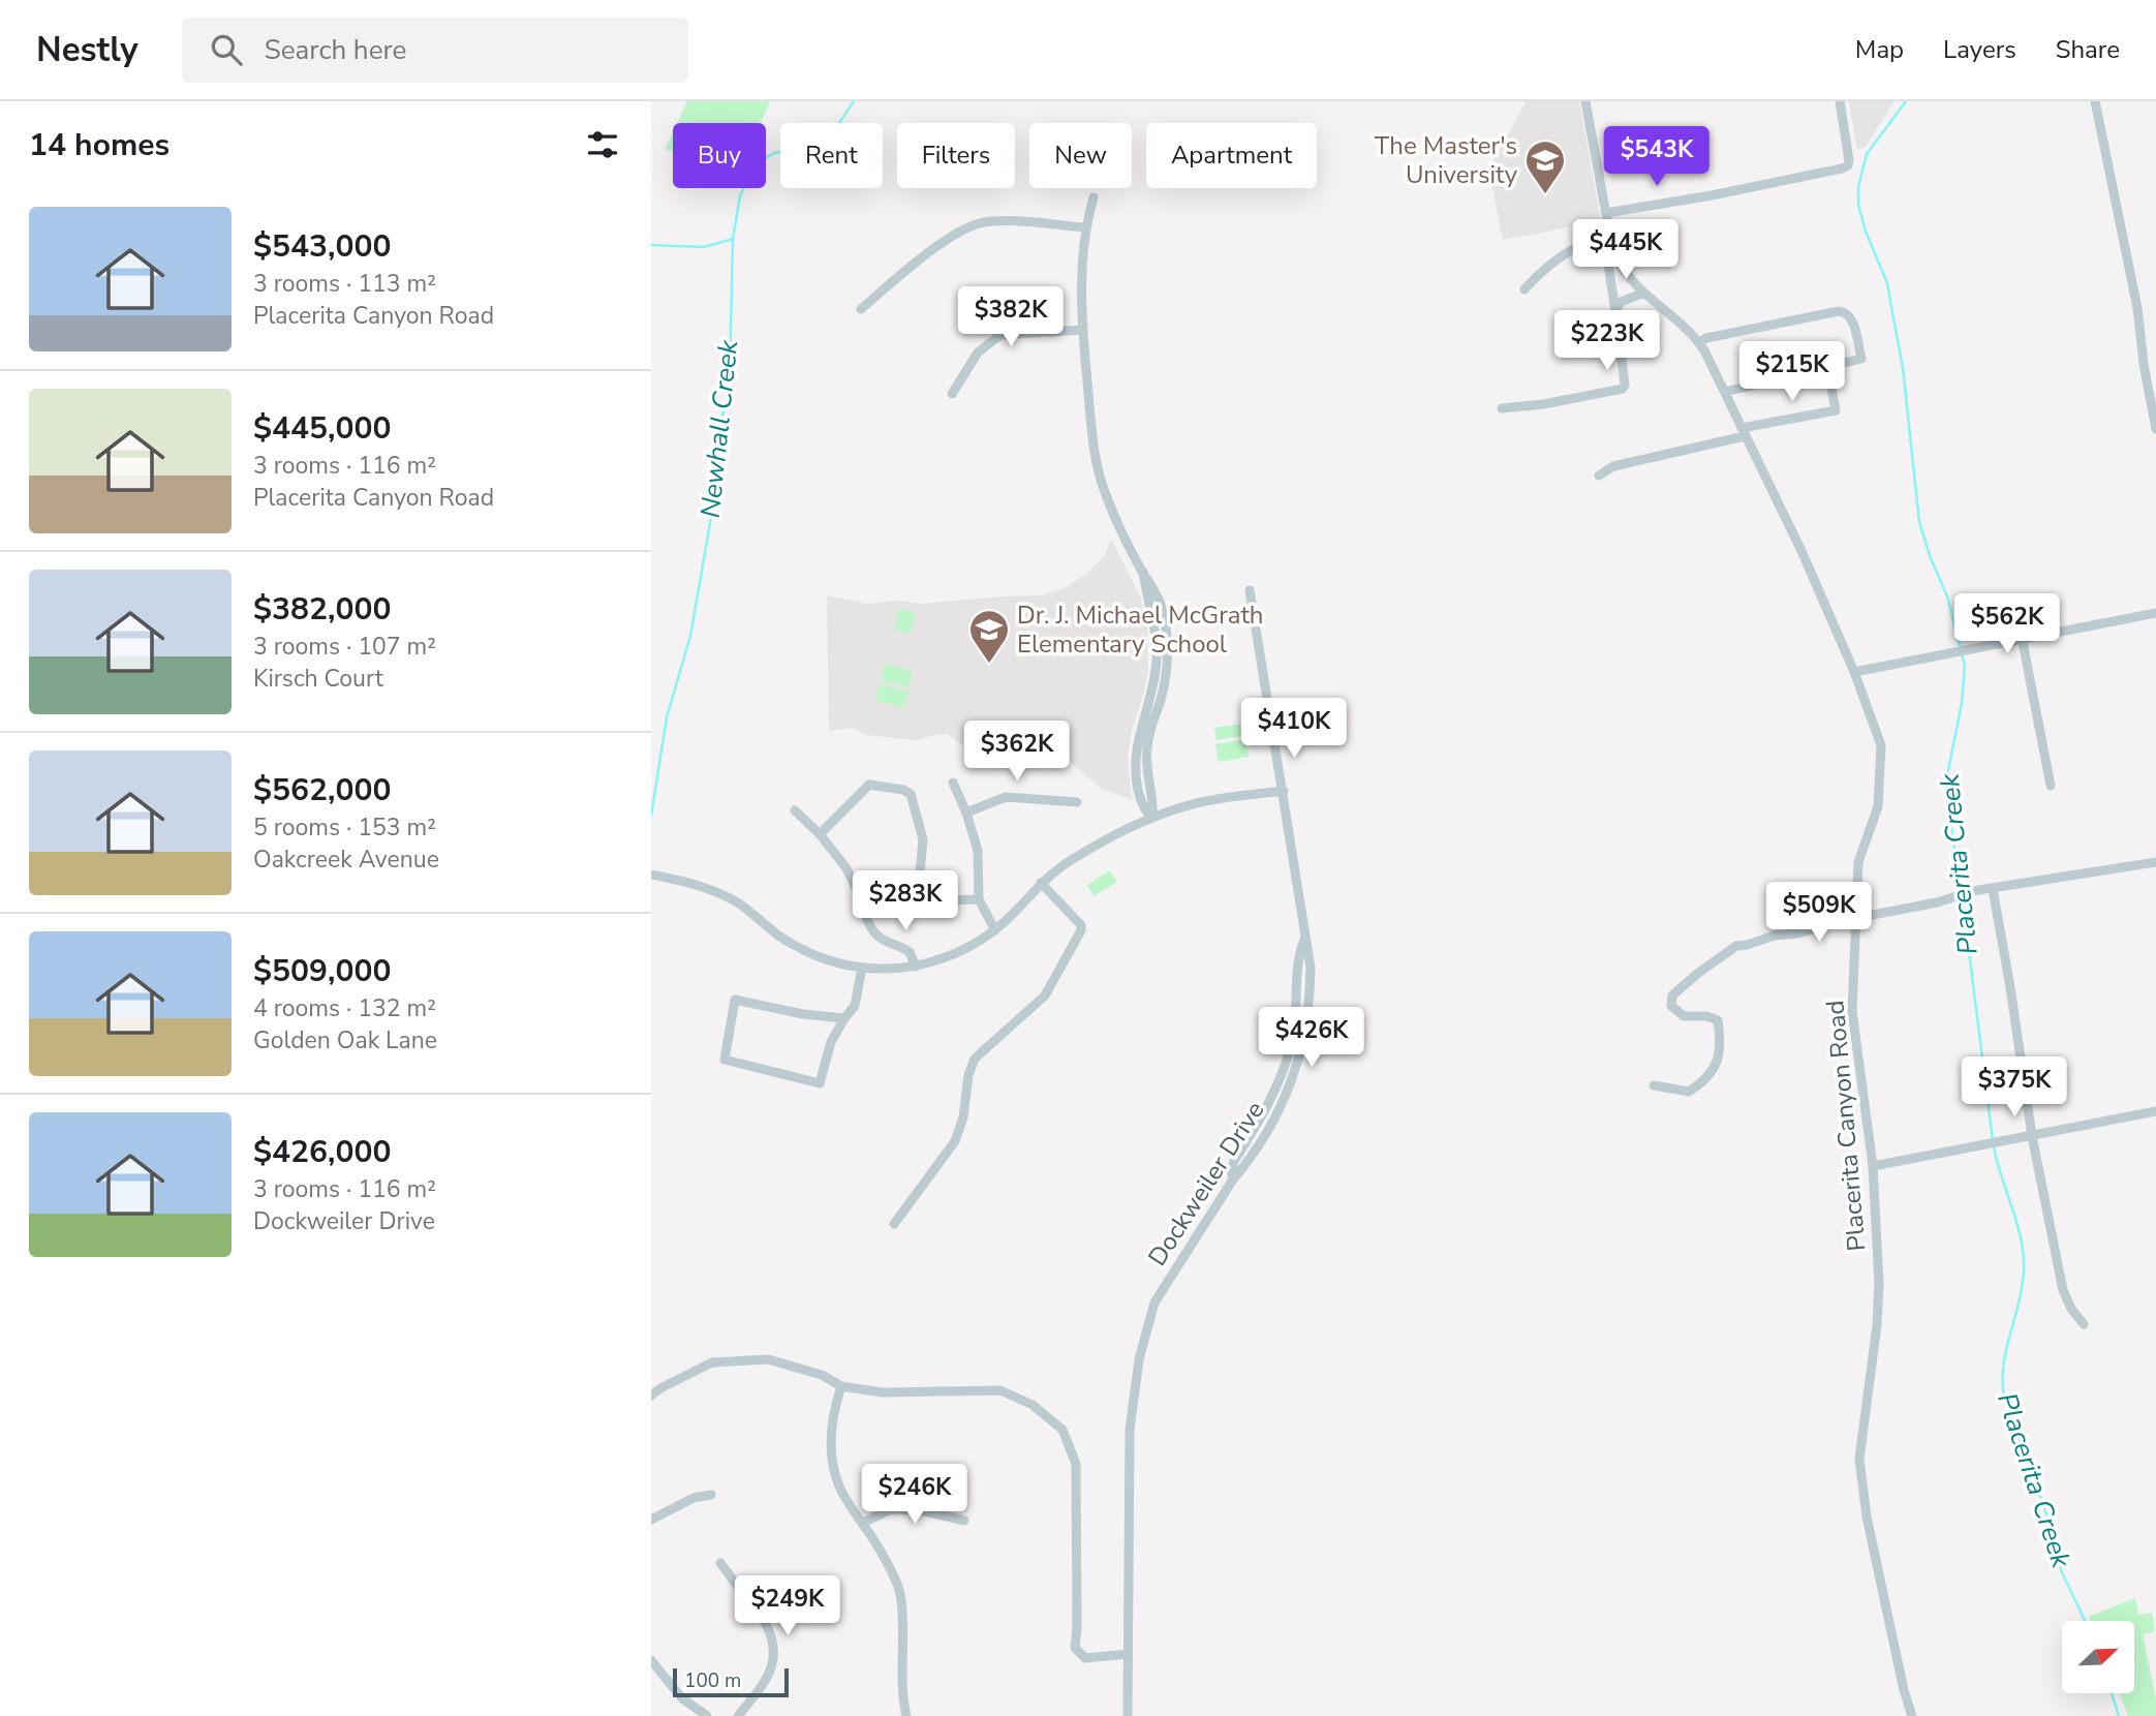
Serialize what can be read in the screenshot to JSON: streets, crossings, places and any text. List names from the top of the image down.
{
  "streets": {
    "street": ["Placerita Canyon Road", "Dockweiler Drive"]
  },
  "water": ["Newhall Creek", "Placerita Creek"],
  "places": {
    "school or university": ["The Master's University", "Dr. J. Michael McGrath Elementary School"]
  },
  "scale_bar": "100 m",
  "north": "top right",
  "page": {
    "header": "Nestly",
    "search": "Search here",
    "nav": ["Map", "Layers", "Share"],
    "heading": "14 homes",
    "chip": [
      "Buy",
      "Rent",
      "Filters",
      "New",
      "Apartment"
    ],
    "price": [
      "$543K",
      "$445K",
      "$382K",
      "$223K",
      "$215K",
      "$562K",
      "$410K",
      "$362K",
      "$283K",
      "$509K",
      "$426K",
      "$375K",
      "$246K",
      "$249K"
    ],
    "list": [
      {
        "name": "$543,000",
        "note": "3 rooms · 113 m² · Placerita Canyon Road"
      },
      {
        "name": "$445,000",
        "note": "3 rooms · 116 m² · Placerita Canyon Road"
      },
      {
        "name": "$382,000",
        "note": "3 rooms · 107 m² · Kirsch Court"
      },
      {
        "name": "$562,000",
        "note": "5 rooms · 153 m² · Oakcreek Avenue"
      },
      {
        "name": "$509,000",
        "note": "4 rooms · 132 m² · Golden Oak Lane"
      },
      {
        "name": "$426,000",
        "note": "3 rooms · 116 m² · Dockweiler Drive"
      }
    ],
    "scale": "100 m"
  }
}
